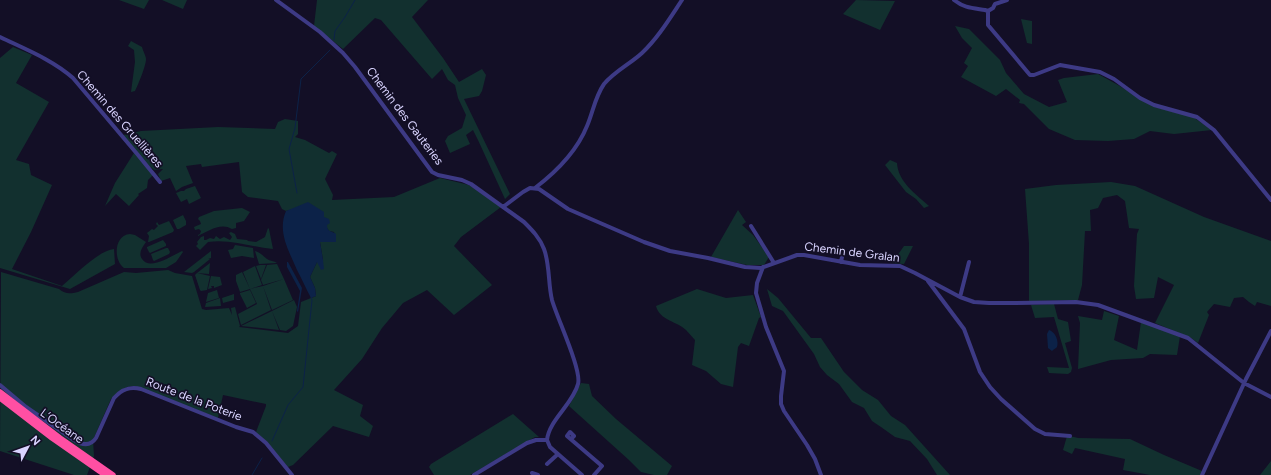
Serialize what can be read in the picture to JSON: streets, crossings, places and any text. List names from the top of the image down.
{
  "streets": {
    "highway": ["L’Océane"],
    "street": [
      "Chemin des Gauteries",
      "Chemin des Gruellières",
      "Chemin de Gralan",
      "Route de la Poterie"
    ]
  },
  "north": "top right"
}
